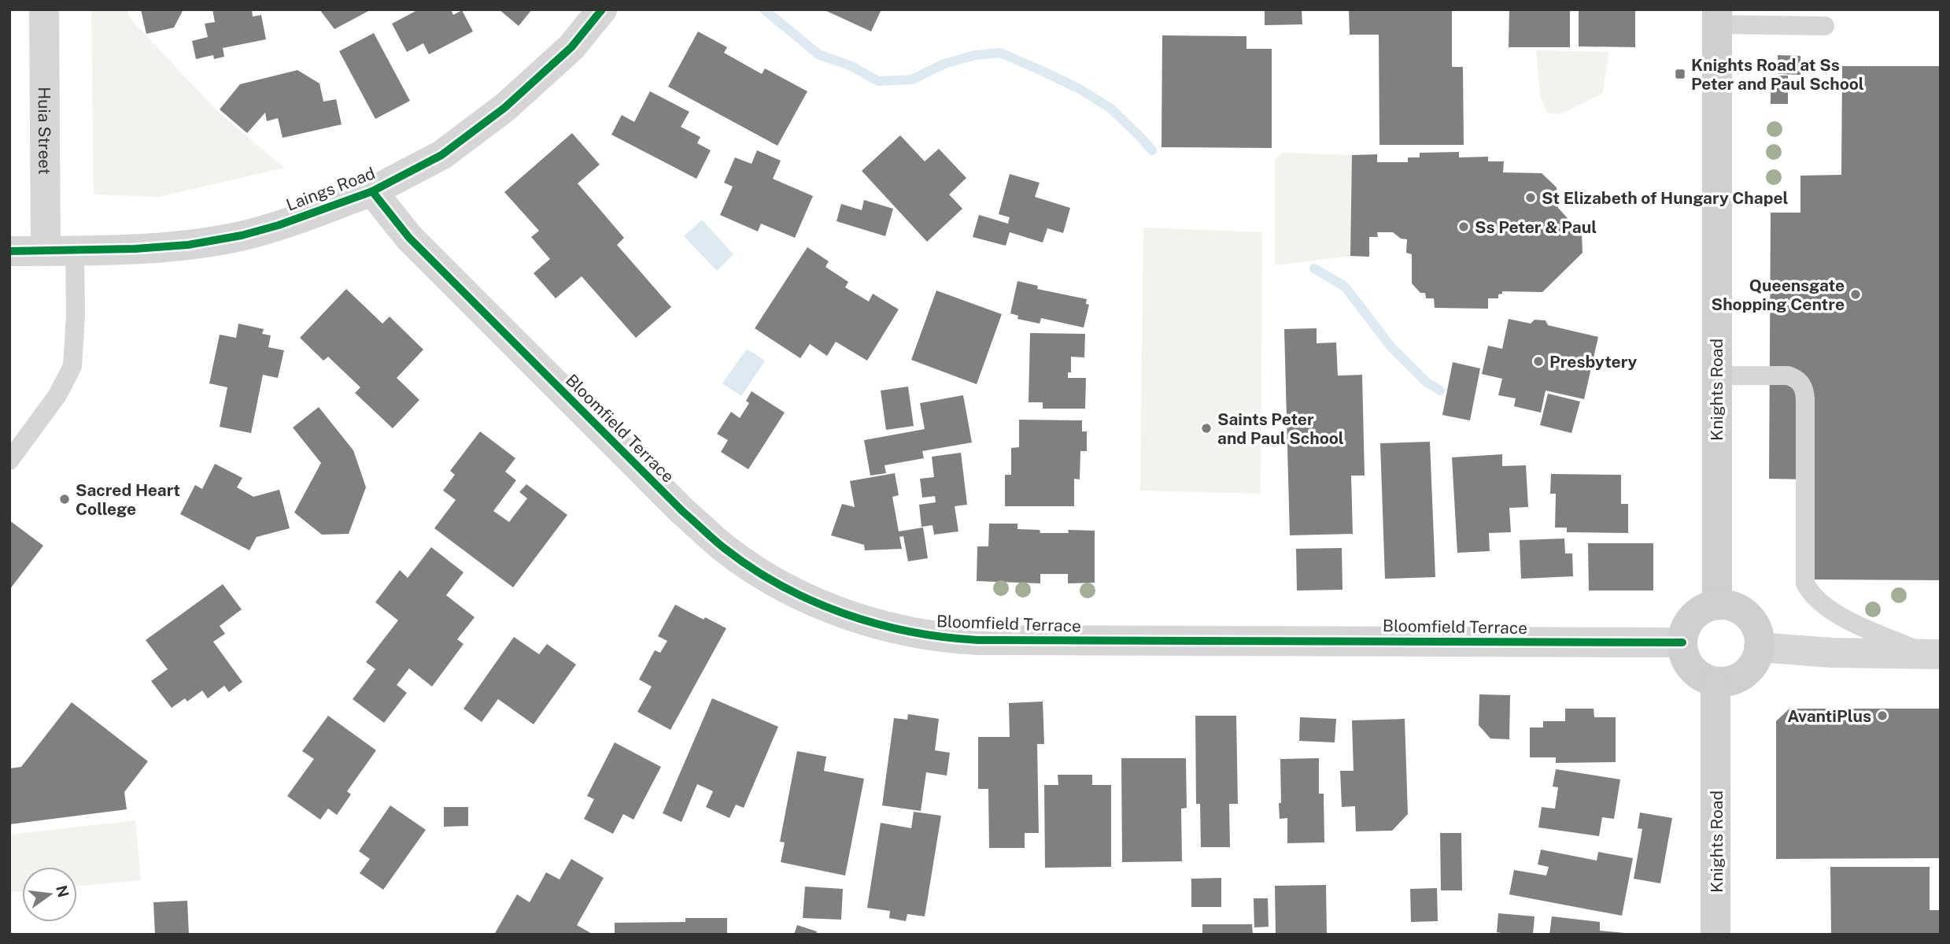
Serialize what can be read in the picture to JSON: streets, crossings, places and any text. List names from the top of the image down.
{
  "streets": {
    "main road": ["Knights Road"],
    "street": ["Huia Street", "Laings Road", "Bloomfield Terrace"]
  },
  "crossings": [
    ["Huia Street", "Laings Road"],
    ["Laings Road", "Bloomfield Terrace"],
    ["Knights Road", "Bloomfield Terrace"]
  ],
  "places": {
    "transit": ["Knights Road at Ss Peter and Paul School"],
    "other": [
      "St Elizabeth of Hungary Chapel",
      "Ss Peter & Paul",
      "Queensgate Shopping Centre",
      "Presbytery",
      "Saints Peter and Paul School",
      "Sacred Heart College",
      "AvantiPlus"
    ]
  },
  "north": "right"
}
